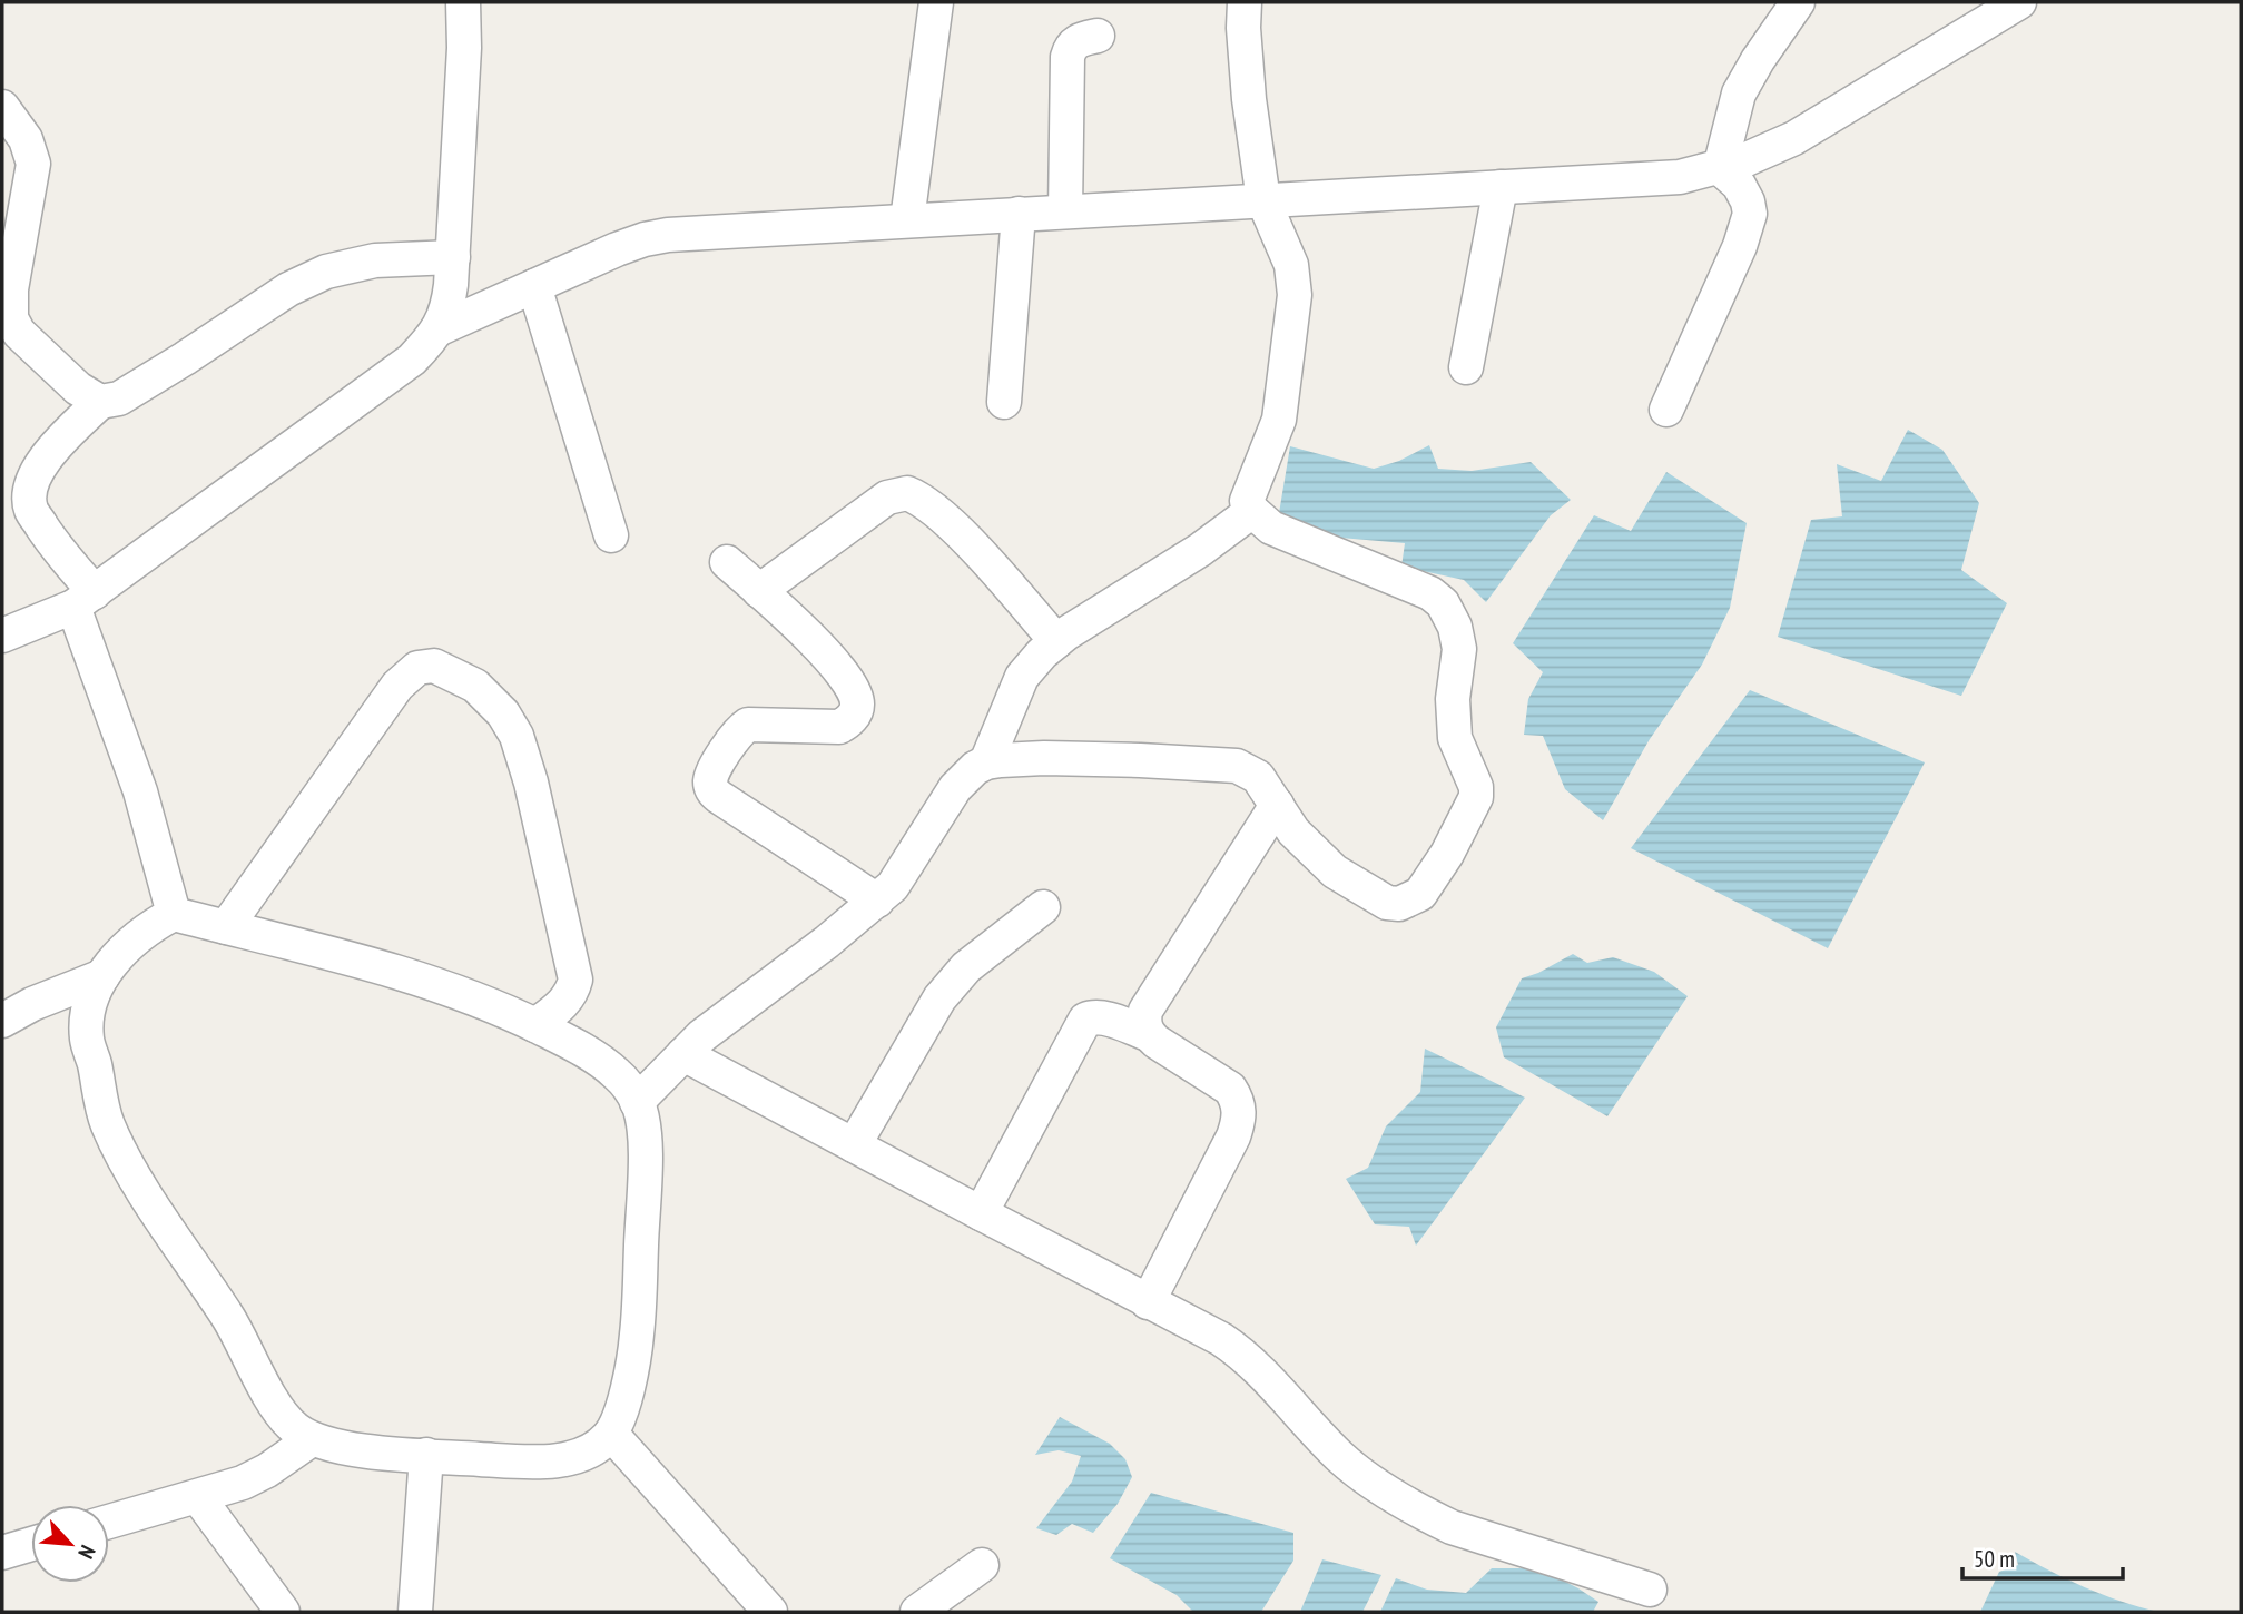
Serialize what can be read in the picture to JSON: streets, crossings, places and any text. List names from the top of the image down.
{
  "scale_bar": "50 m",
  "north": "bottom right"
}
